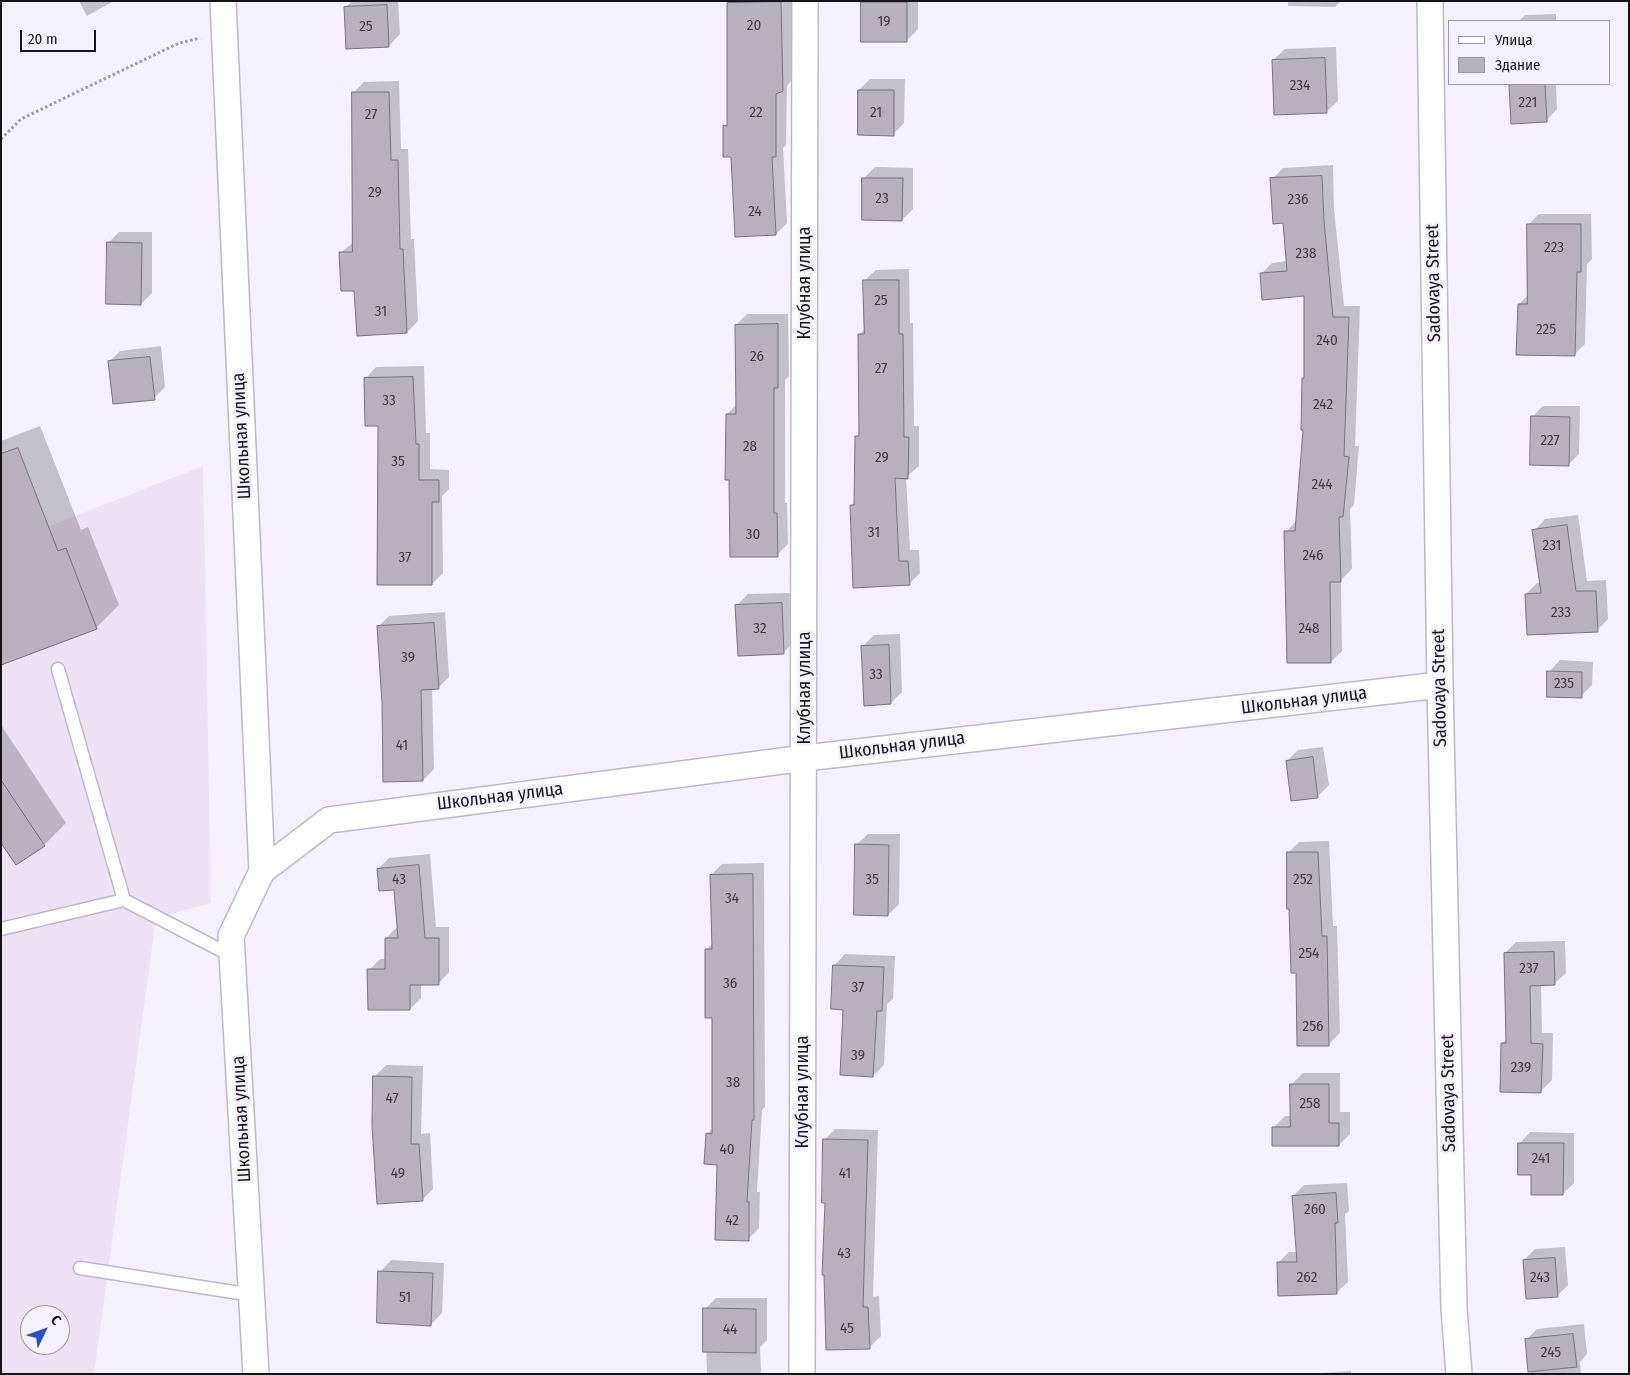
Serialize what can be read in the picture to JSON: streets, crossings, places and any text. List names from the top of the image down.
{
  "streets": {
    "street": ["Клубная улица", "Sadovaya Street", "Школьная улица"]
  },
  "crossings": [
    ["Клубная улица", "Школьная улица"],
    ["Sadovaya Street", "Школьная улица"]
  ],
  "house_numbers": [
    "19",
    "20",
    "25",
    "234",
    "221",
    "22",
    "21",
    "27",
    "29",
    "23",
    "236",
    "24",
    "223",
    "238",
    "25",
    "31",
    "225",
    "240",
    "26",
    "27",
    "33",
    "242",
    "227",
    "28",
    "29",
    "35",
    "244",
    "31",
    "30",
    "231",
    "246",
    "37",
    "233",
    "32",
    "248",
    "39",
    "33",
    "235",
    "41",
    "43",
    "35",
    "252",
    "34",
    "254",
    "237",
    "36",
    "37",
    "256",
    "39",
    "239",
    "38",
    "47",
    "258",
    "40",
    "241",
    "49",
    "41",
    "260",
    "42",
    "43",
    "262",
    "243",
    "51",
    "45",
    "44",
    "245"
  ],
  "legend": ["Улица", "Здание"],
  "scale_bar": "20 m",
  "north": "top right"
}
